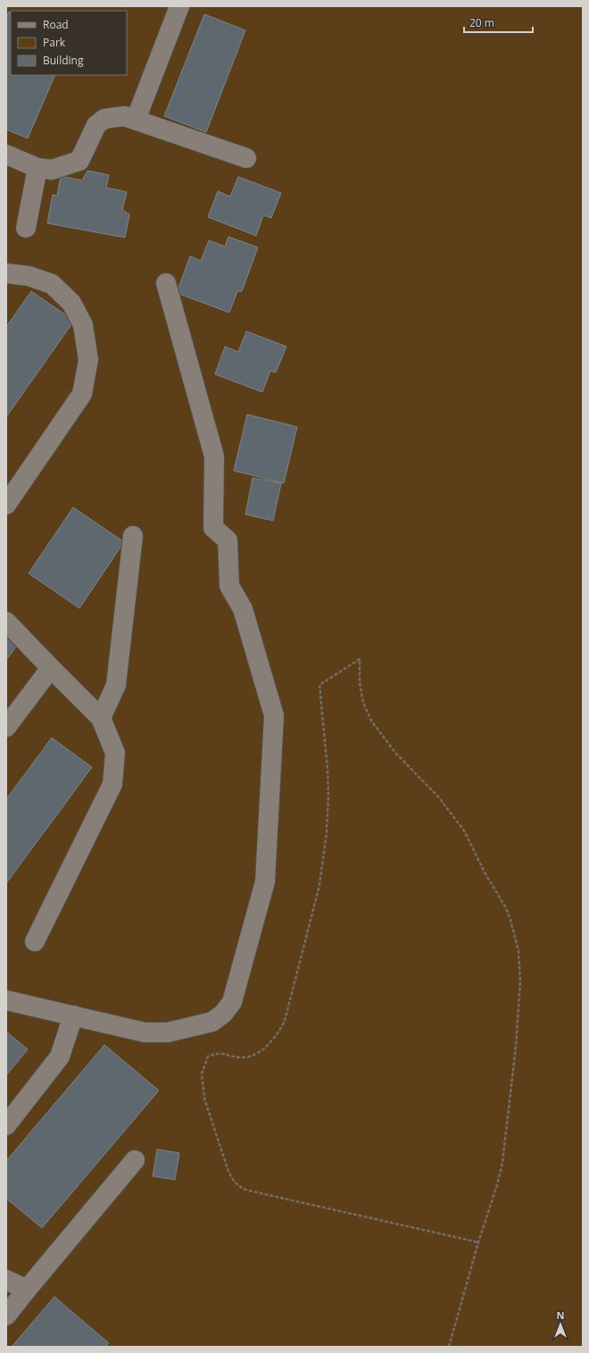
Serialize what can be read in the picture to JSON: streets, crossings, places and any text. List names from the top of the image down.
{
  "legend": ["Road", "Park", "Building"],
  "scale_bar": "20 m",
  "north": "top"
}
